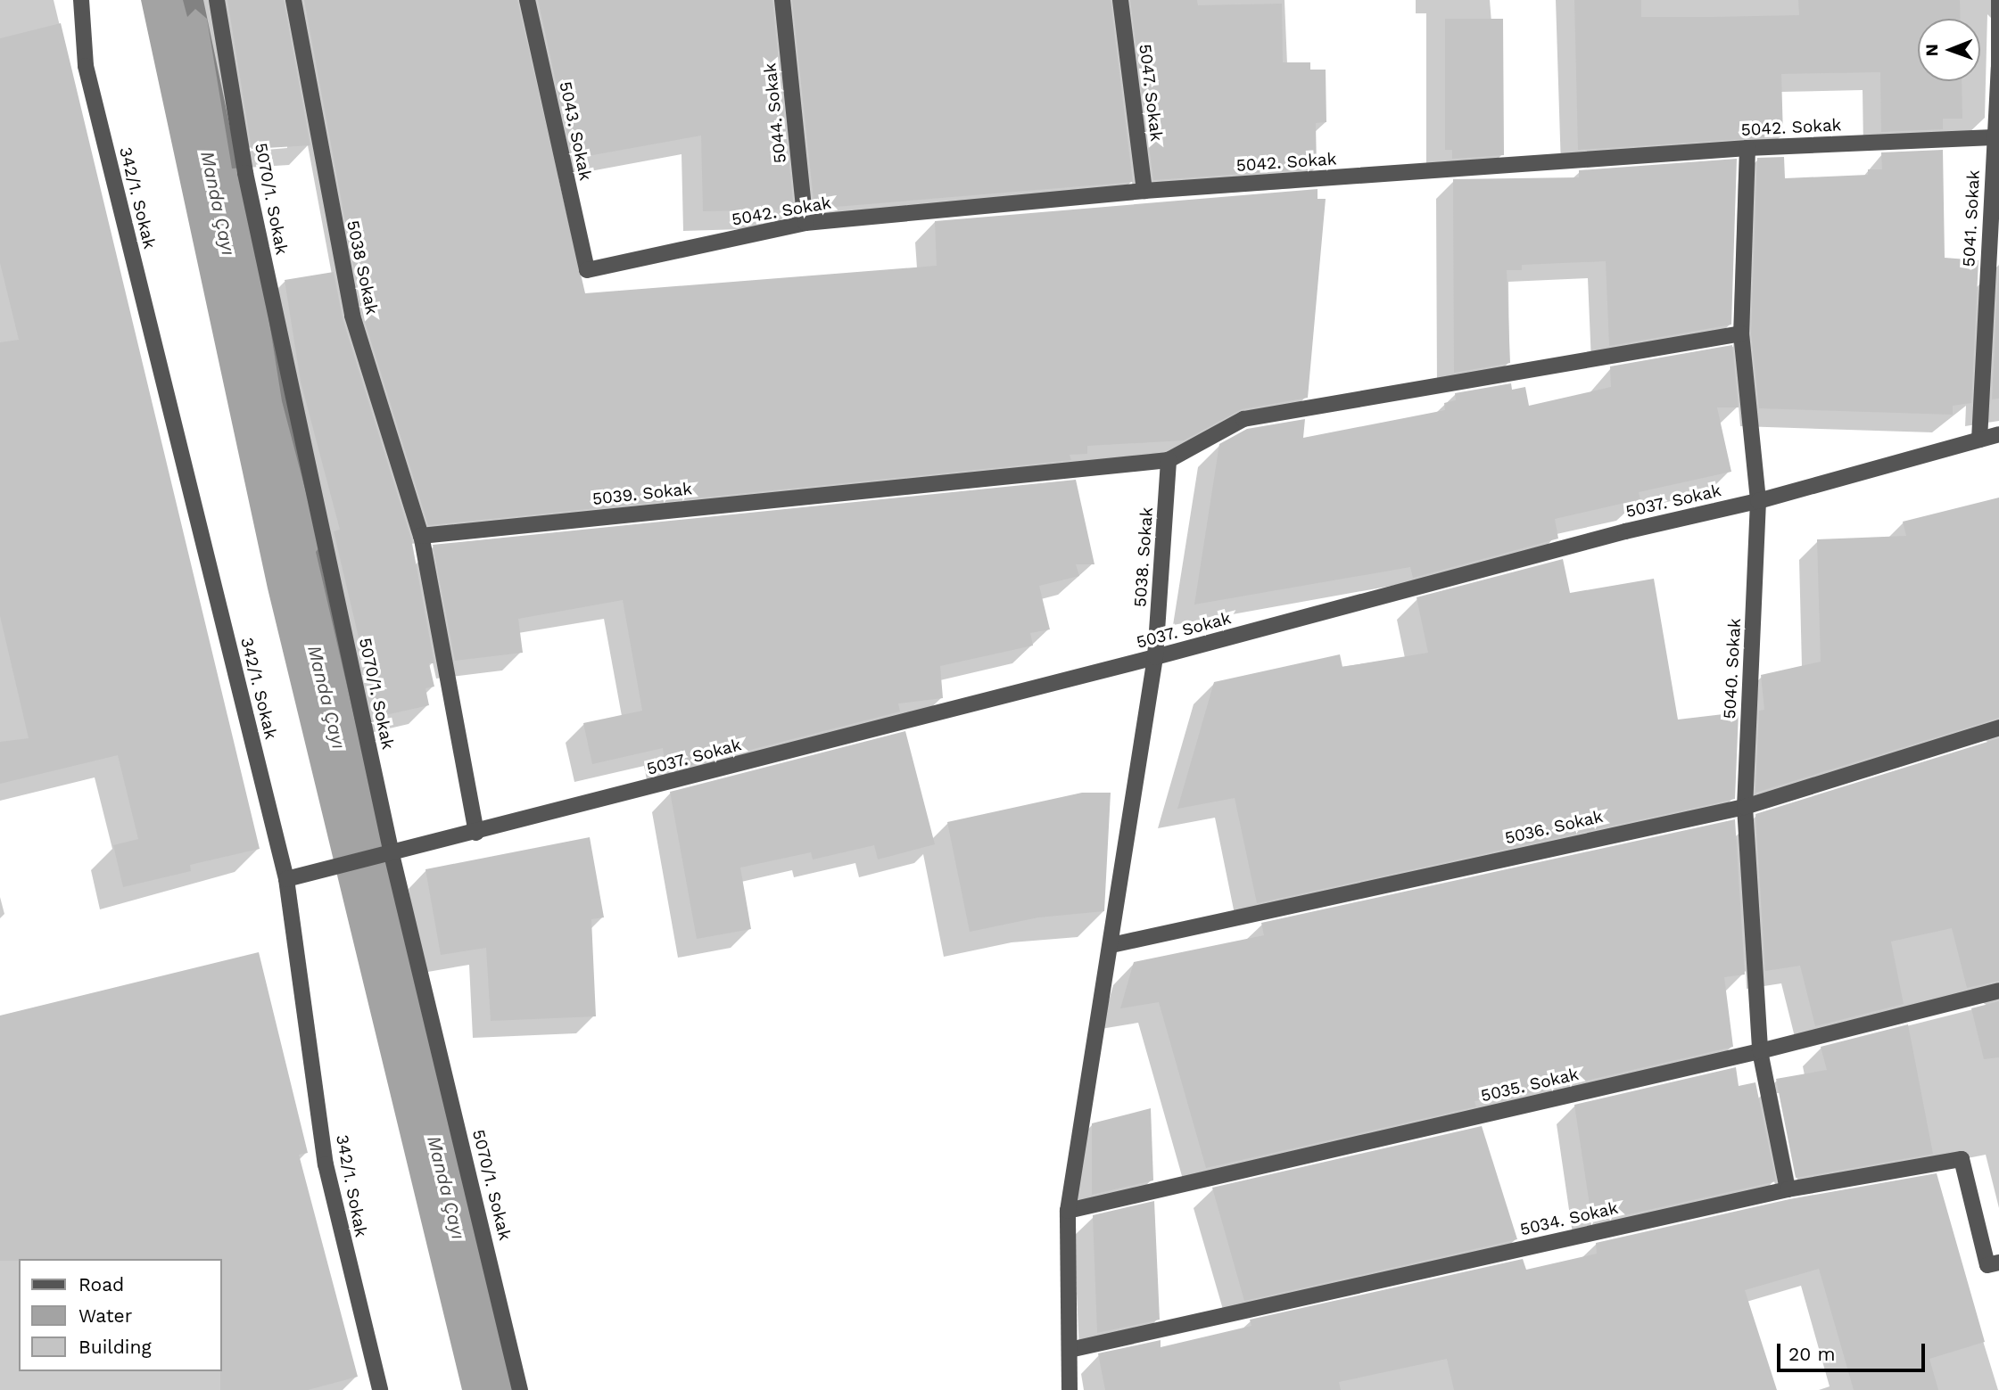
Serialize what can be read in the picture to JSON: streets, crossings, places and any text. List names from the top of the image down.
{
  "streets": {
    "street": [
      "5047. Sokak",
      "5044. Sokak",
      "5042. Sokak",
      "5043. Sokak",
      "342/1. Sokak",
      "5070/1. Sokak",
      "5041. Sokak",
      "5038 Sokak",
      "5039. Sokak",
      "5037. Sokak",
      "5038. Sokak",
      "5040. Sokak",
      "5036. Sokak",
      "5035. Sokak",
      "5034. Sokak"
    ]
  },
  "crossings": [
    ["5047. Sokak", "5042. Sokak"],
    ["5044. Sokak", "5042. Sokak"],
    ["5042. Sokak", "5043. Sokak"],
    ["5042. Sokak", "5041. Sokak"],
    ["5042. Sokak", "5040. Sokak"],
    ["342/1. Sokak", "5037. Sokak"],
    ["5070/1. Sokak", "5037. Sokak"],
    ["5041. Sokak", "5037. Sokak"],
    ["5038 Sokak", "5039. Sokak"],
    ["5039. Sokak", "5038. Sokak"],
    ["5037. Sokak", "5038. Sokak"],
    ["5037. Sokak", "5040. Sokak"],
    ["5038. Sokak", "5036. Sokak"],
    ["5038. Sokak", "5035. Sokak"],
    ["5038. Sokak", "5034. Sokak"],
    ["5040. Sokak", "5036. Sokak"],
    ["5040. Sokak", "5035. Sokak"],
    ["5040. Sokak", "5034. Sokak"]
  ],
  "water": ["Manda Çayı"],
  "legend": ["Road", "Water", "Building"],
  "scale_bar": "20 m",
  "north": "left"
}
